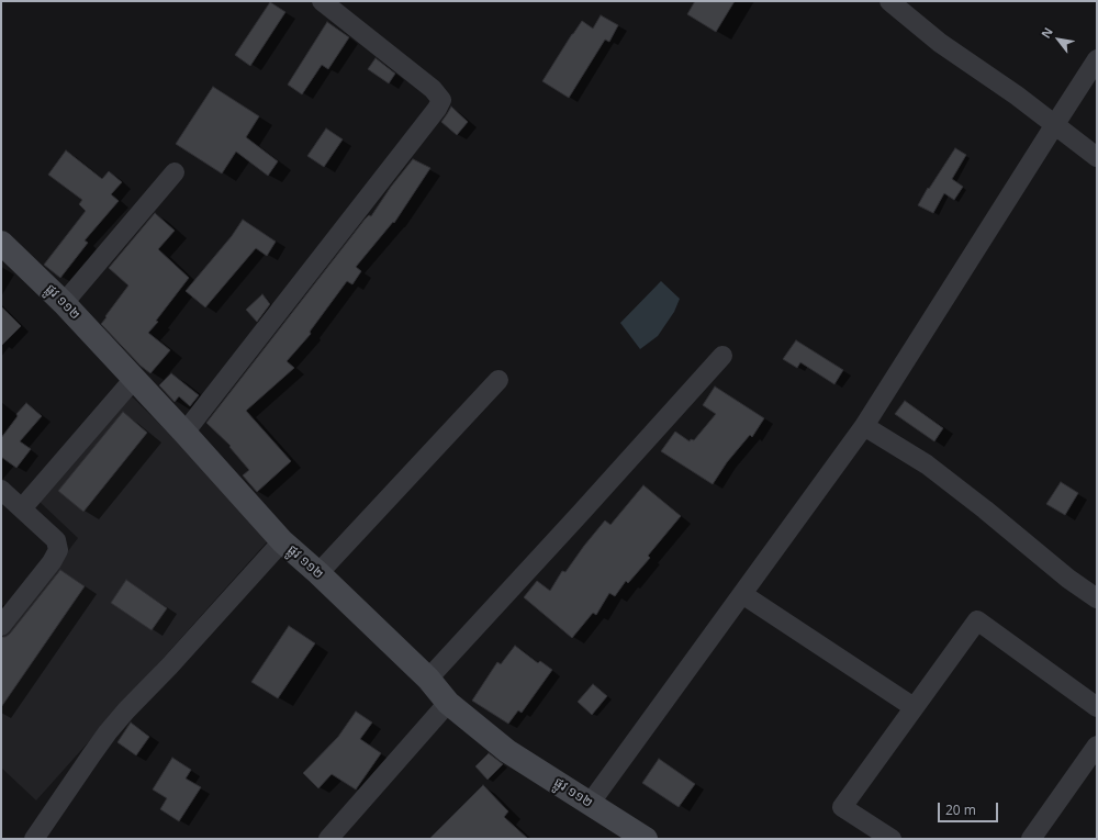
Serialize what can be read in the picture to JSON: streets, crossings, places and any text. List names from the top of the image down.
{
  "streets": {
    "street": ["ផ្លូវ ១១២"]
  },
  "scale_bar": "20 m",
  "north": "top left"
}
